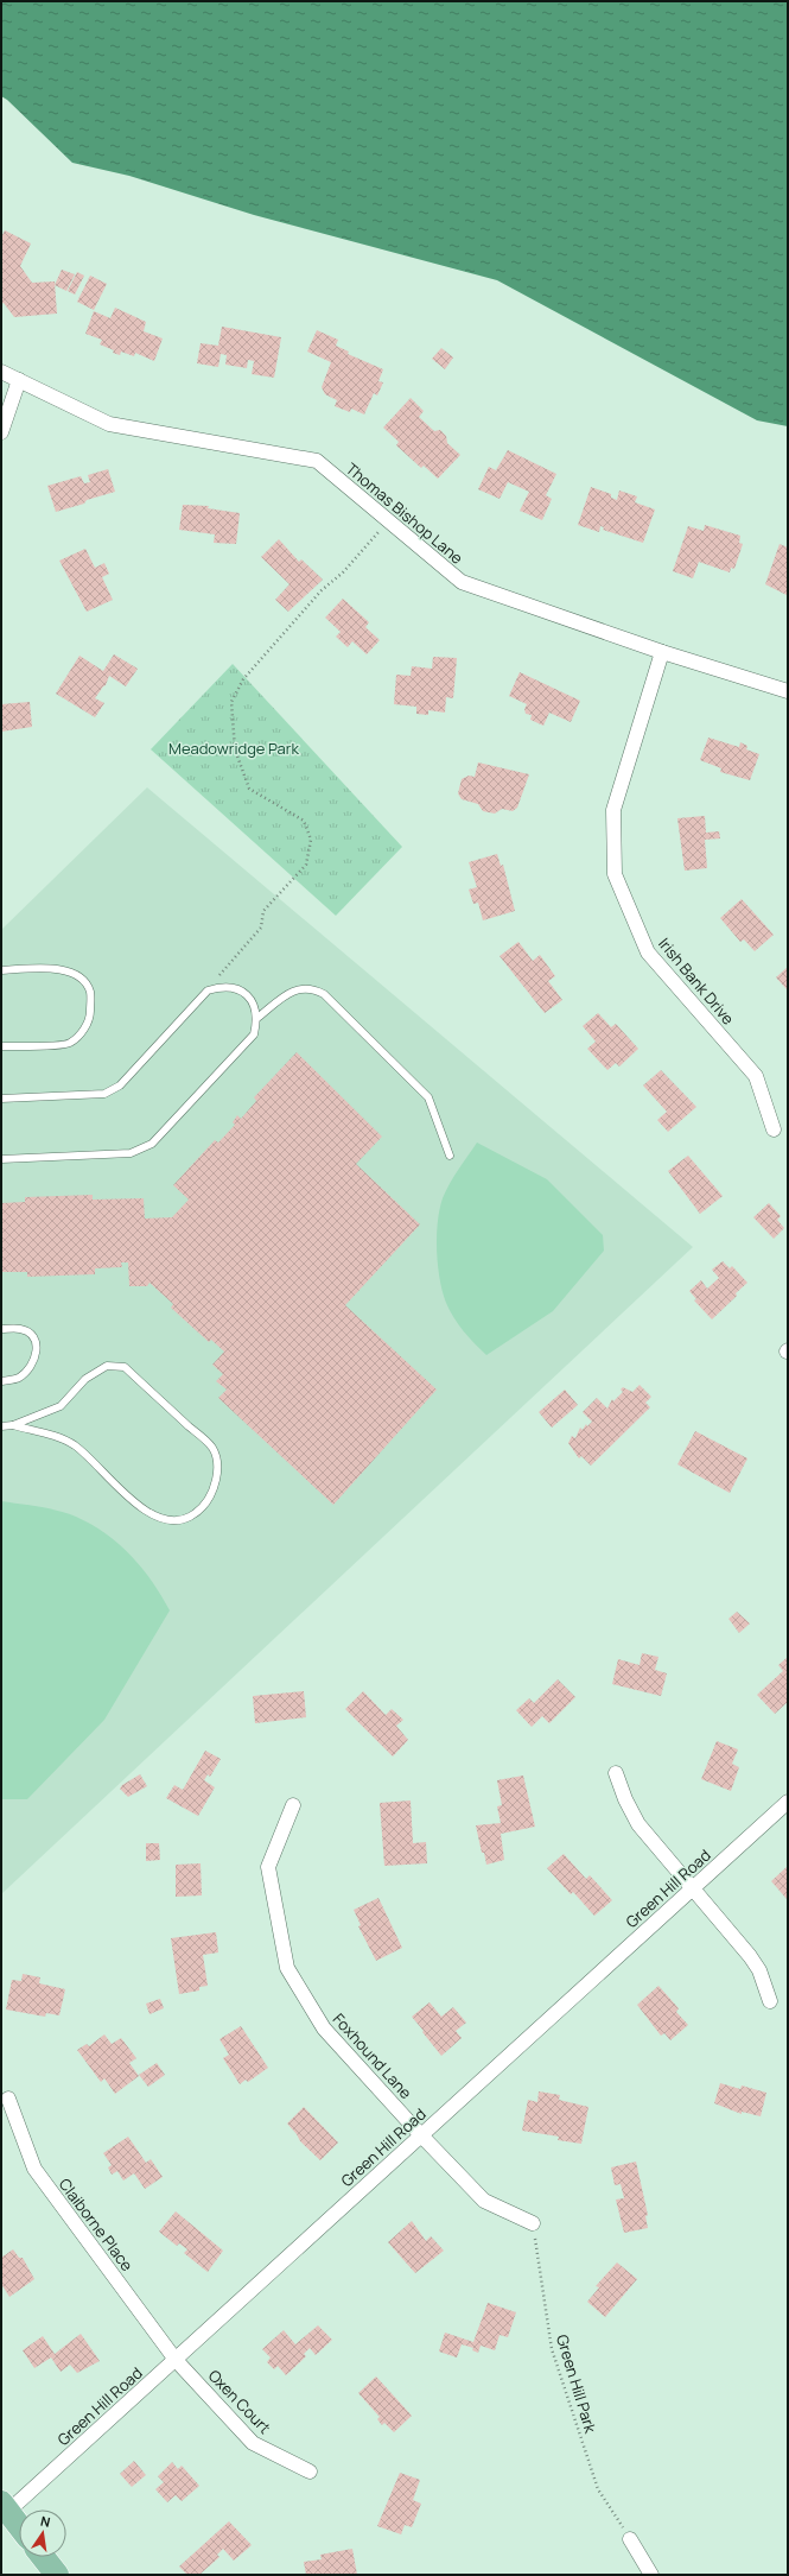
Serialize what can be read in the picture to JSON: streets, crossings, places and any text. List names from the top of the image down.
{
  "streets": {
    "street": [
      "Thomas Bishop Lane",
      "Irish Bank Drive",
      "Green Hill Road",
      "Foxhound Lane",
      "Claiborne Place",
      "Oxen Court"
    ],
    "path": ["Green Hill Park"]
  },
  "crossings": [
    ["Thomas Bishop Lane", "Irish Bank Drive"],
    ["Green Hill Road", "Foxhound Lane"],
    ["Green Hill Road", "Claiborne Place"],
    ["Green Hill Road", "Oxen Court"],
    ["Foxhound Lane", "Green Hill Park"],
    ["Claiborne Place", "Oxen Court"]
  ],
  "parks": ["Meadowridge Park"],
  "north": "top"
}
